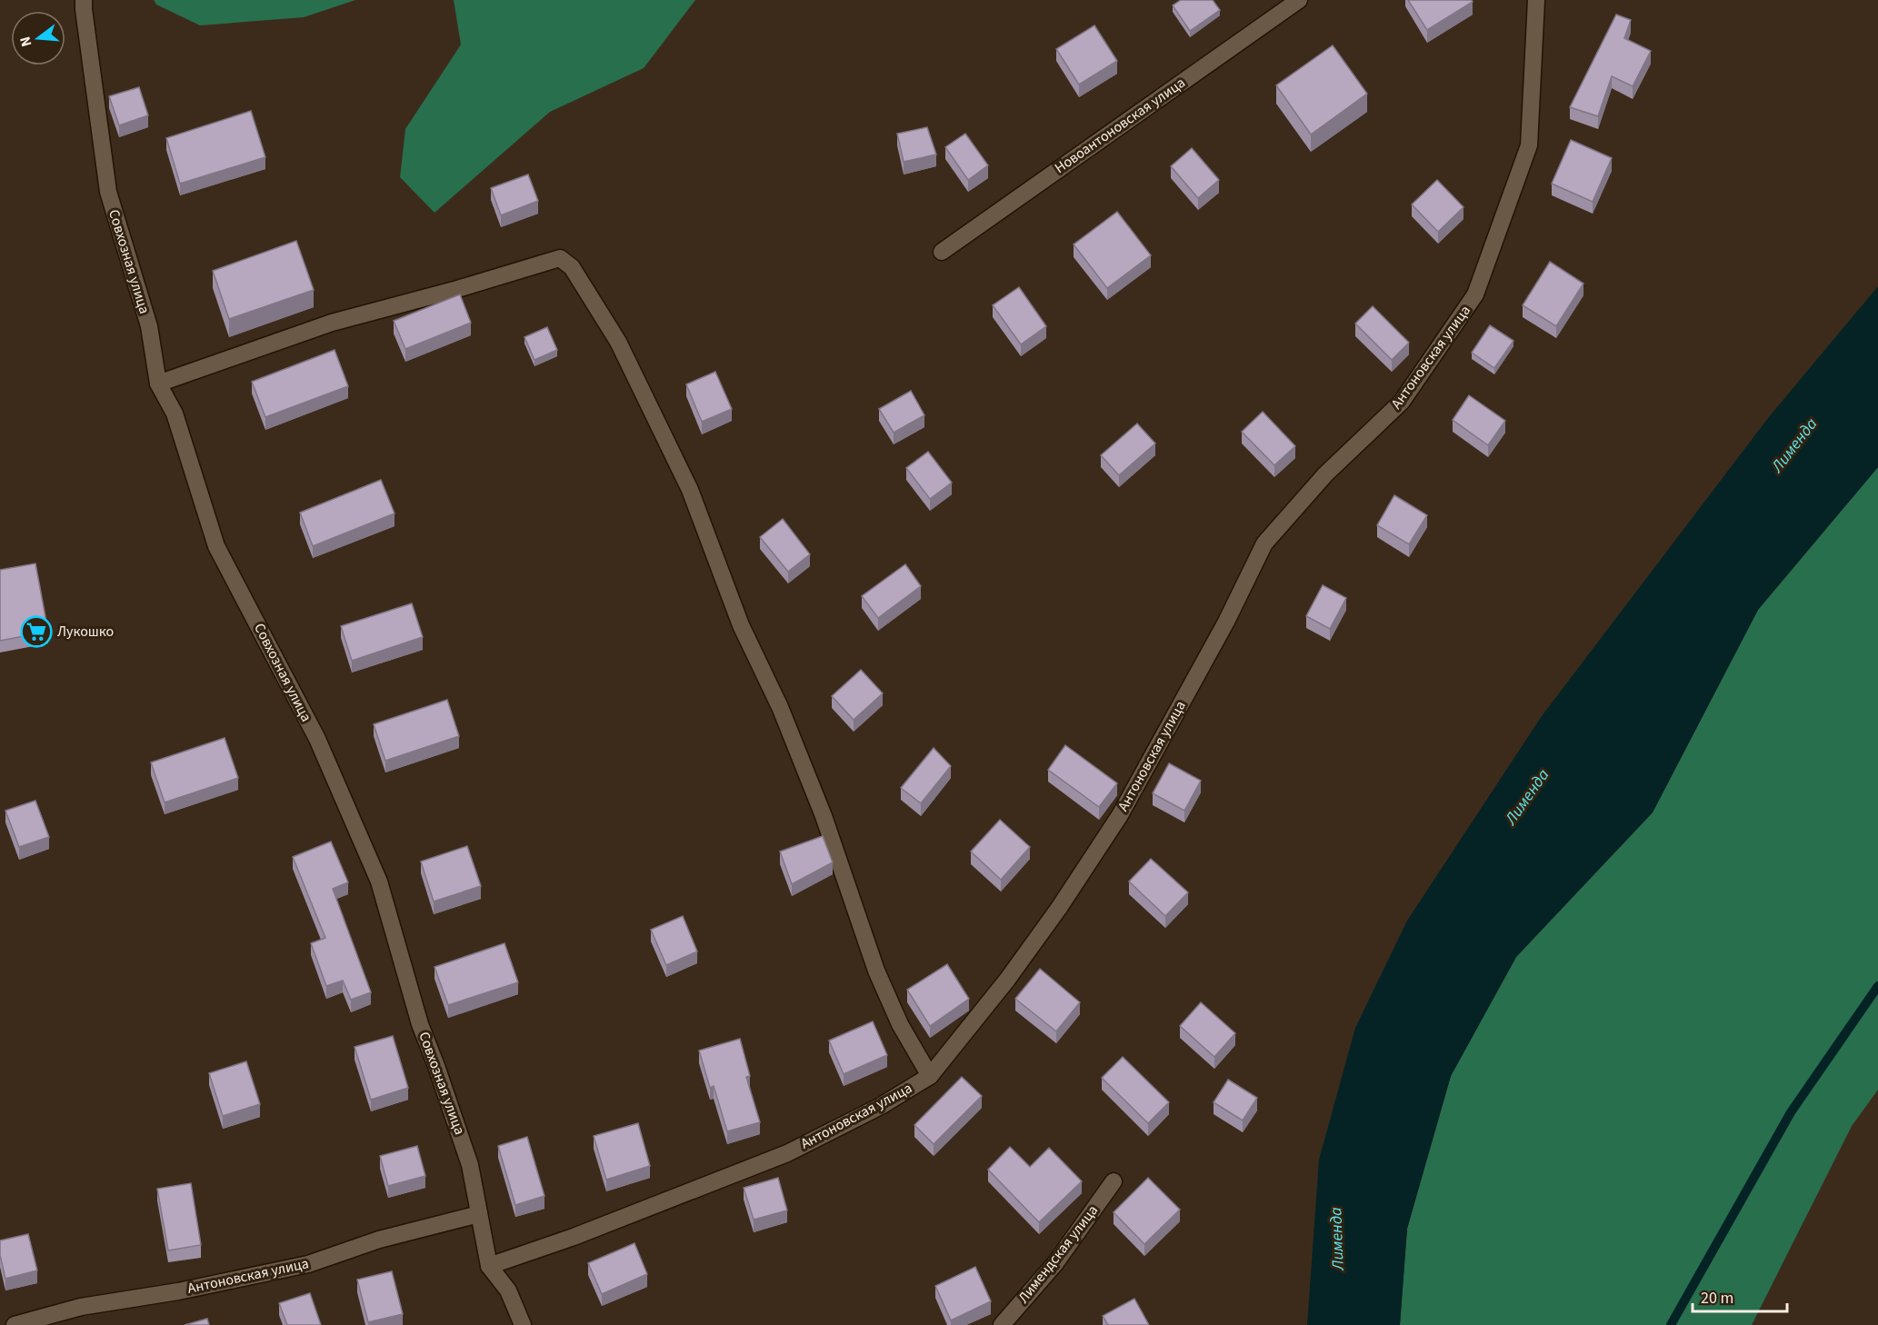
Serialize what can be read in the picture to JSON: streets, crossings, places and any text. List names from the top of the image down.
{
  "streets": {
    "street": [
      "Новоантоновская улица",
      "Совхозная улица",
      "Антоновская улица",
      "Лимендская улица"
    ]
  },
  "crossings": [
    ["Совхозная улица", "Антоновская улица"]
  ],
  "water": ["Лименда"],
  "places": {
    "supermarket": ["Лукошко"]
  },
  "scale_bar": "20 m",
  "north": "left"
}
